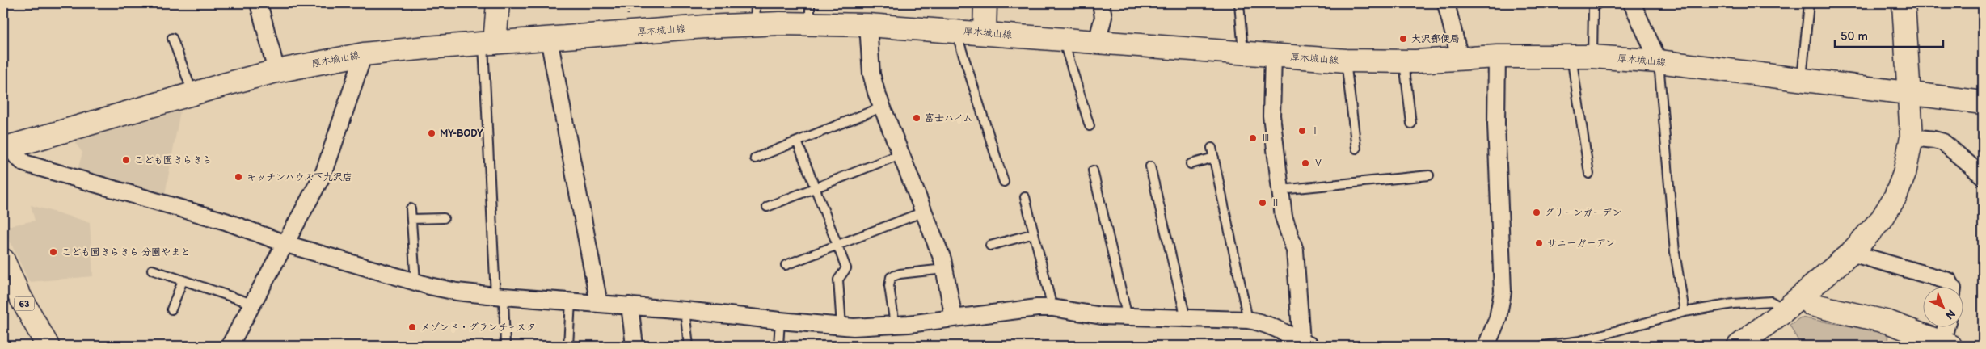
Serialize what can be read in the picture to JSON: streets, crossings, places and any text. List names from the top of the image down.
{
  "streets": {
    "main road": ["厚木城山線", "63"]
  },
  "places": [
    "大沢郵便局",
    "富士ハイム",
    "Ⅰ",
    "MY-BODY",
    "Ⅲ",
    "こども園きらきら",
    "Ⅴ",
    "キッチンハウス下九沢店",
    "Ⅱ",
    "グリーンガーデン",
    "サニーガーデン",
    "こども園きらきら 分園やまと",
    "メゾンド・グランチェスタ"
  ],
  "scale_bar": "50 m",
  "north": "bottom right"
}
